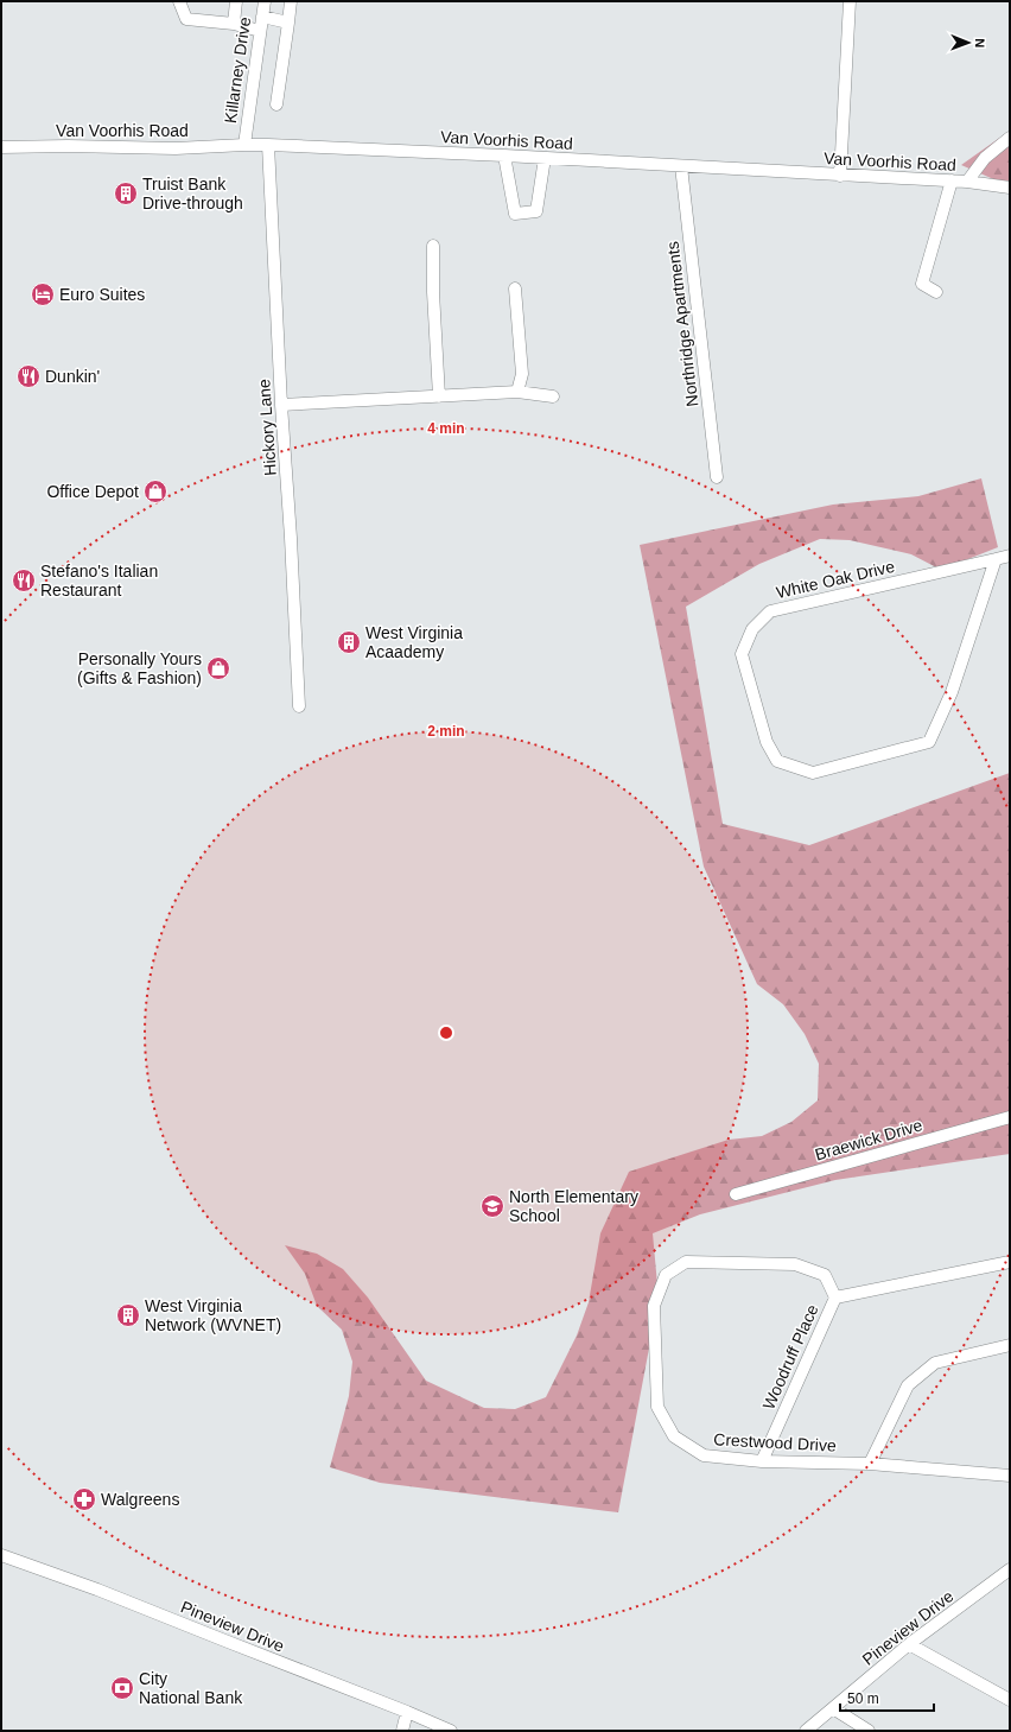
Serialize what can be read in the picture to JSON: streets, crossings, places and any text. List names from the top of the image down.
{
  "streets": {
    "street": [
      "Killarney Drive",
      "Van Voorhis Road",
      "Northridge Apartments",
      "Hickory Lane",
      "White Oak Drive",
      "Braewick Drive",
      "Woodruff Place",
      "Crestwood Drive",
      "Pineview Drive"
    ]
  },
  "crossings": [
    ["Killarney Drive", "Van Voorhis Road"],
    ["Van Voorhis Road", "Northridge Apartments"],
    ["Van Voorhis Road", "Hickory Lane"],
    ["Woodruff Place", "Crestwood Drive"]
  ],
  "places": {
    "building": ["Truist Bank Drive-through", "West Virginia Acaademy", "West Virginia Network (WVNET)"],
    "hotel": ["Euro Suites"],
    "restaurant": ["Dunkin'", "Stefano's Italian Restaurant"],
    "shop": ["Office Depot", "Personally Yours (Gifts & Fashion)"],
    "school or university": ["North Elementary School"],
    "pharmacy": ["Walgreens"],
    "bank": ["City National Bank"]
  },
  "scale_bar": "50 m",
  "north": "right",
  "rings": ["4 min", "2 min"]
}
